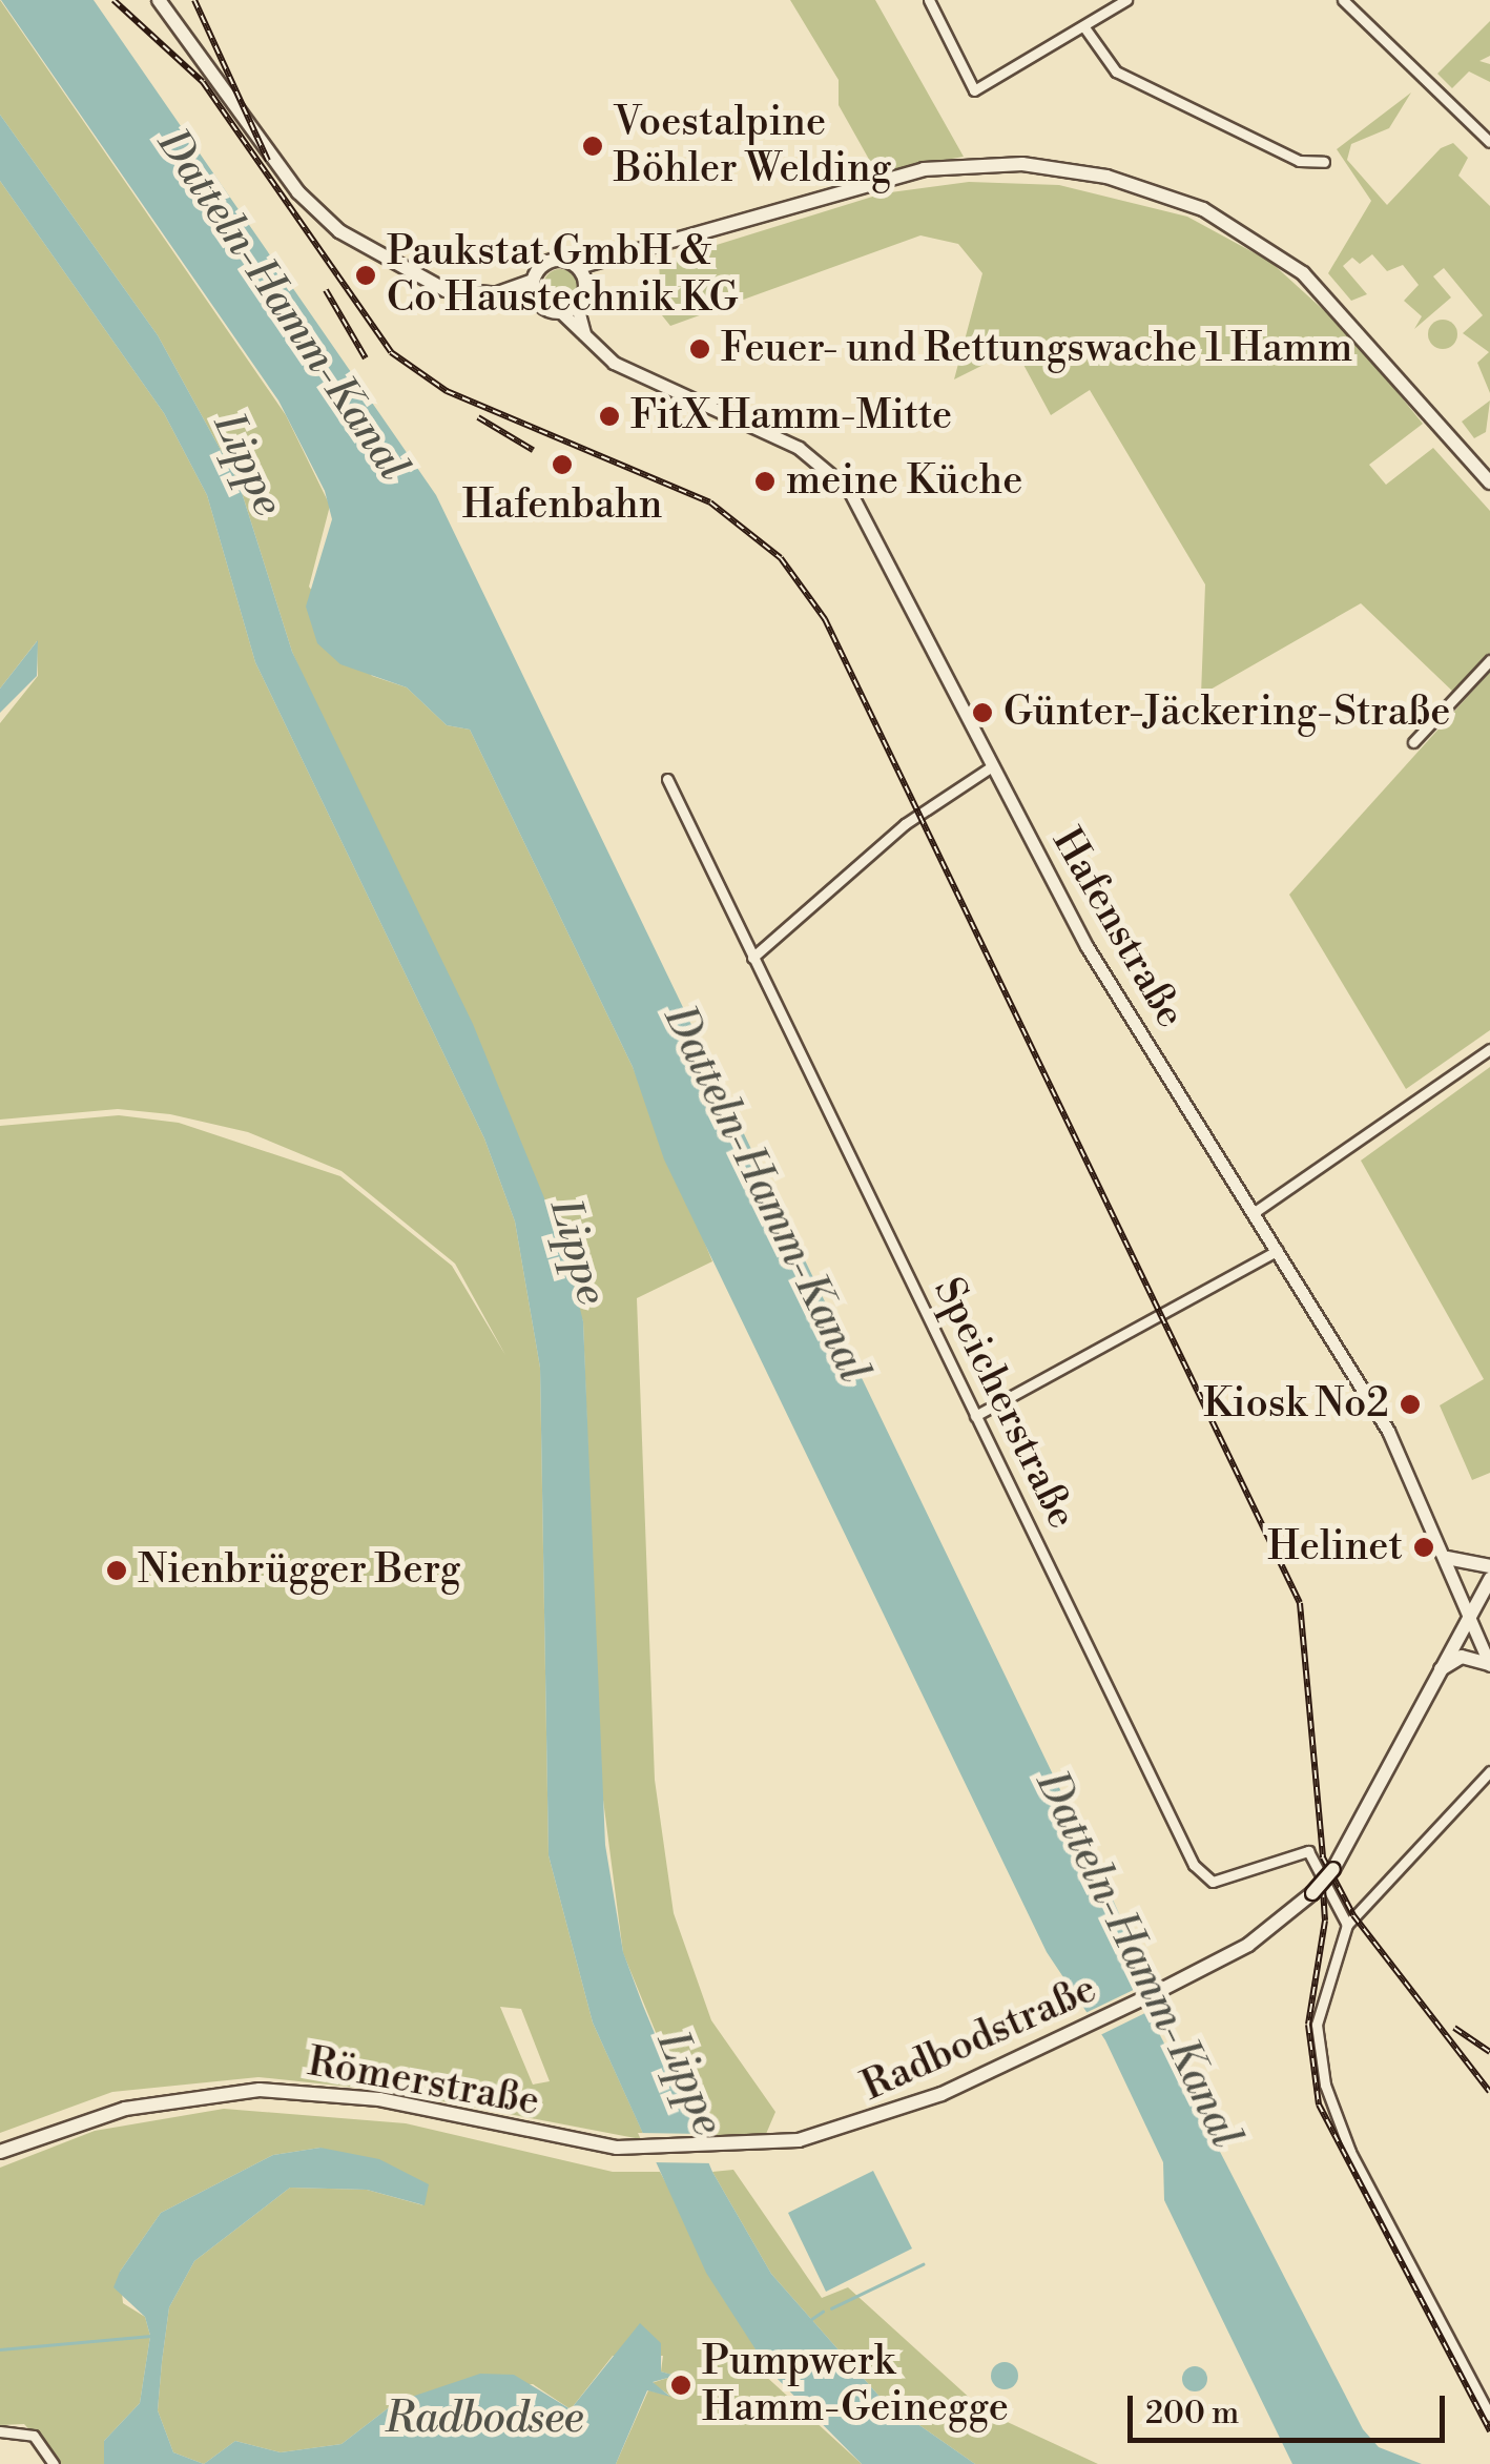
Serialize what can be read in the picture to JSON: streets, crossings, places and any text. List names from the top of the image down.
{
  "streets": {
    "main road": ["Radbodstraße", "Römerstraße"],
    "street": ["Hafenstraße", "Speicherstraße"]
  },
  "crossings": [
    ["Hafenstraße", "Radbodstraße"],
    ["Radbodstraße", "Römerstraße"]
  ],
  "water": ["Datteln-Hamm-Kanal", "Lippe", "Radbodsee"],
  "places": [
    "Voestalpine Böhler Welding",
    "Paukstat GmbH & Co Haustechnik KG",
    "Feuer- und Rettungswache 1 Hamm",
    "FitX Hamm-Mitte",
    "Hafenbahn",
    "meine Küche",
    "Günter-Jäckering-Straße",
    "Kiosk No2",
    "Helinet",
    "Nienbrügger Berg",
    "Pumpwerk Hamm-Geinegge"
  ],
  "scale_bar": "200 m"
}
